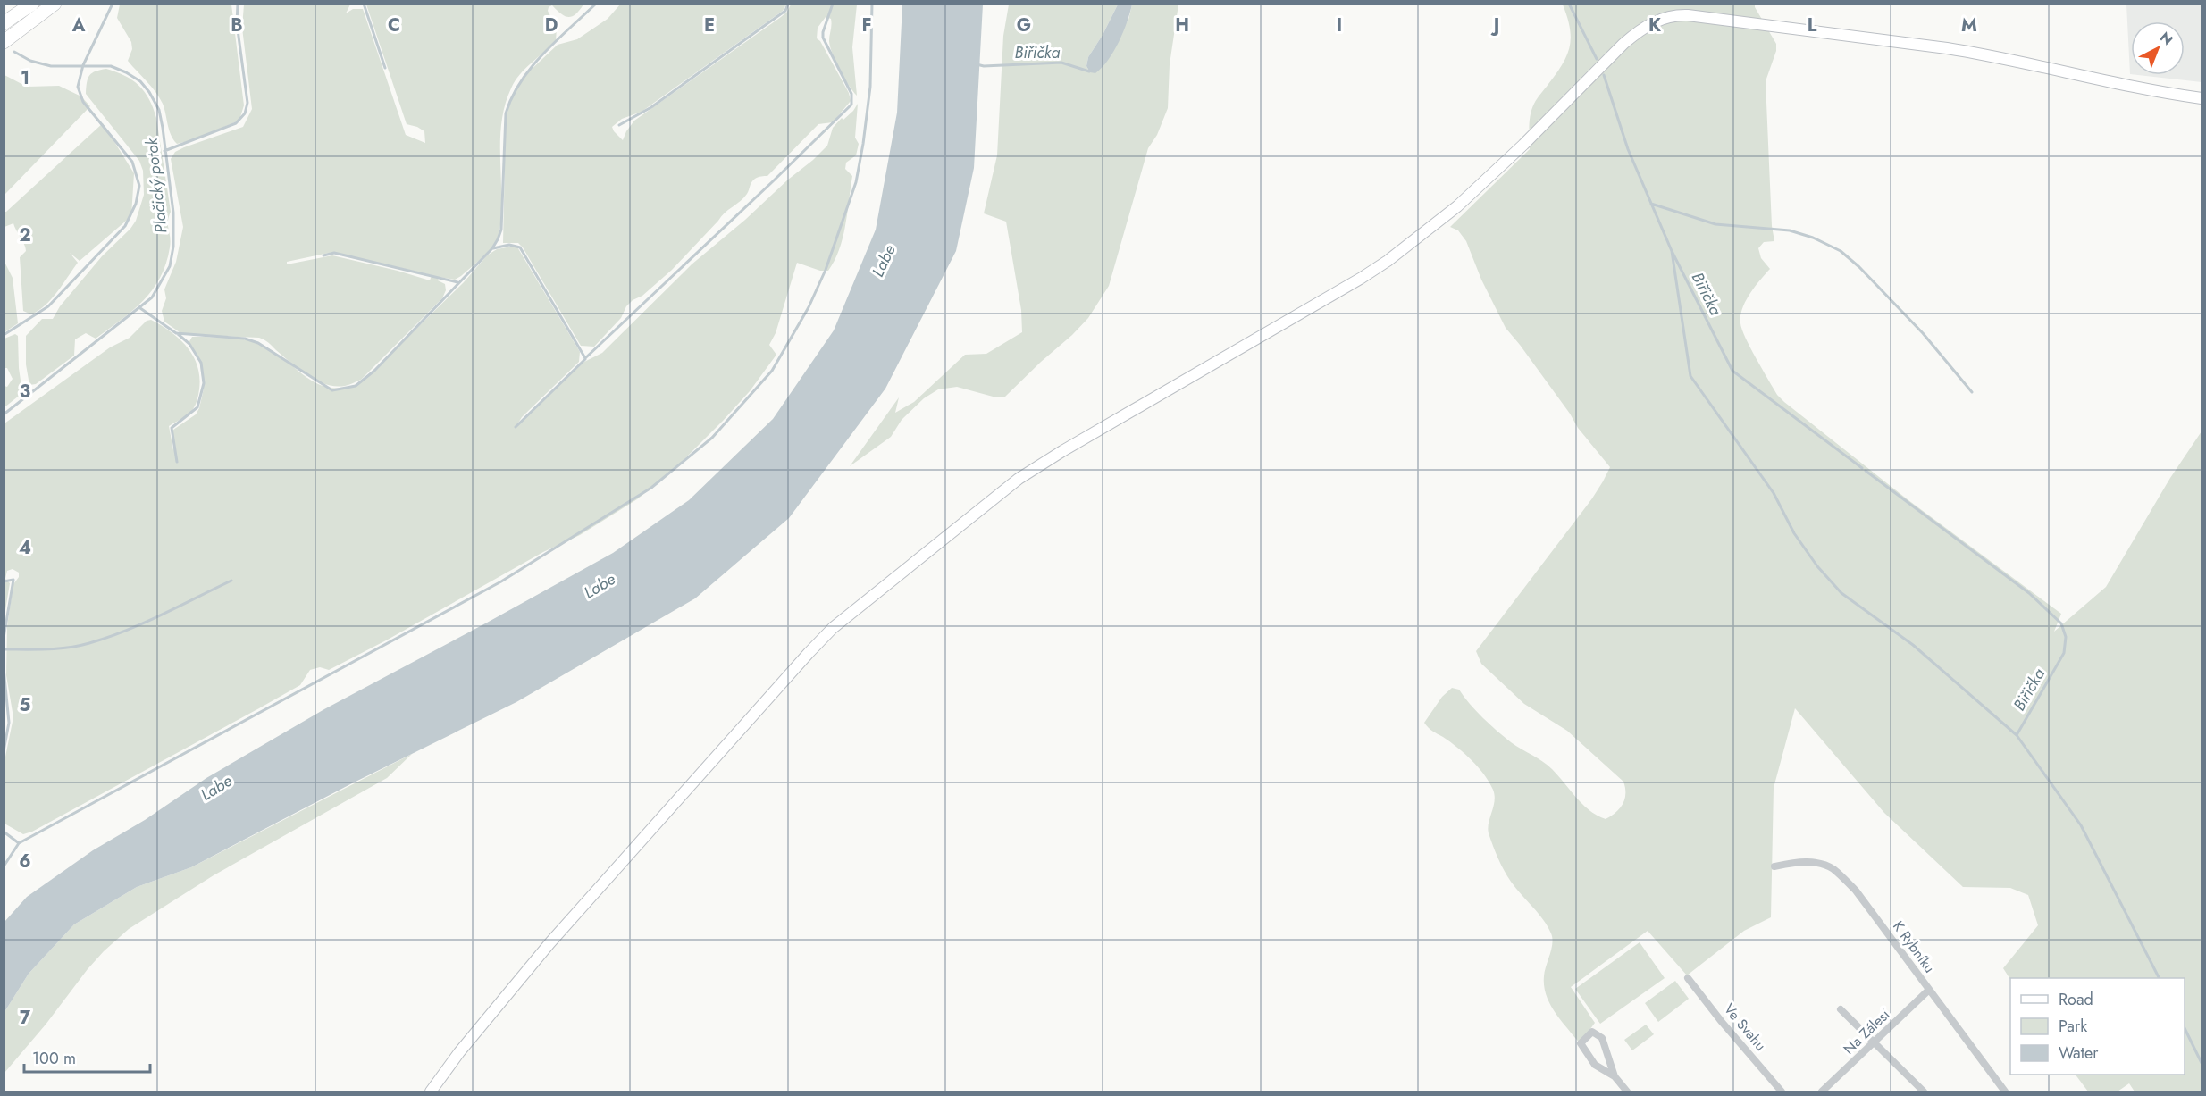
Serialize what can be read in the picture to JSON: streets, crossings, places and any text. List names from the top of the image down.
{
  "streets": {
    "street": ["K Rybníku", "Ve Svahu", "Na Zálesí"]
  },
  "crossings": [
    ["K Rybníku", "Na Zálesí"]
  ],
  "water": ["Biřička", "Plačický potok", "Labe"],
  "legend": ["Road", "Park", "Water"],
  "scale_bar": "100 m",
  "north": "top right",
  "grid": {
    "columns": [
      "A",
      "B",
      "C",
      "D",
      "E",
      "F",
      "G",
      "H",
      "I",
      "J",
      "K",
      "L",
      "M"
    ],
    "rows": [
      "1",
      "2",
      "3",
      "4",
      "5",
      "6",
      "7"
    ]
  }
}
